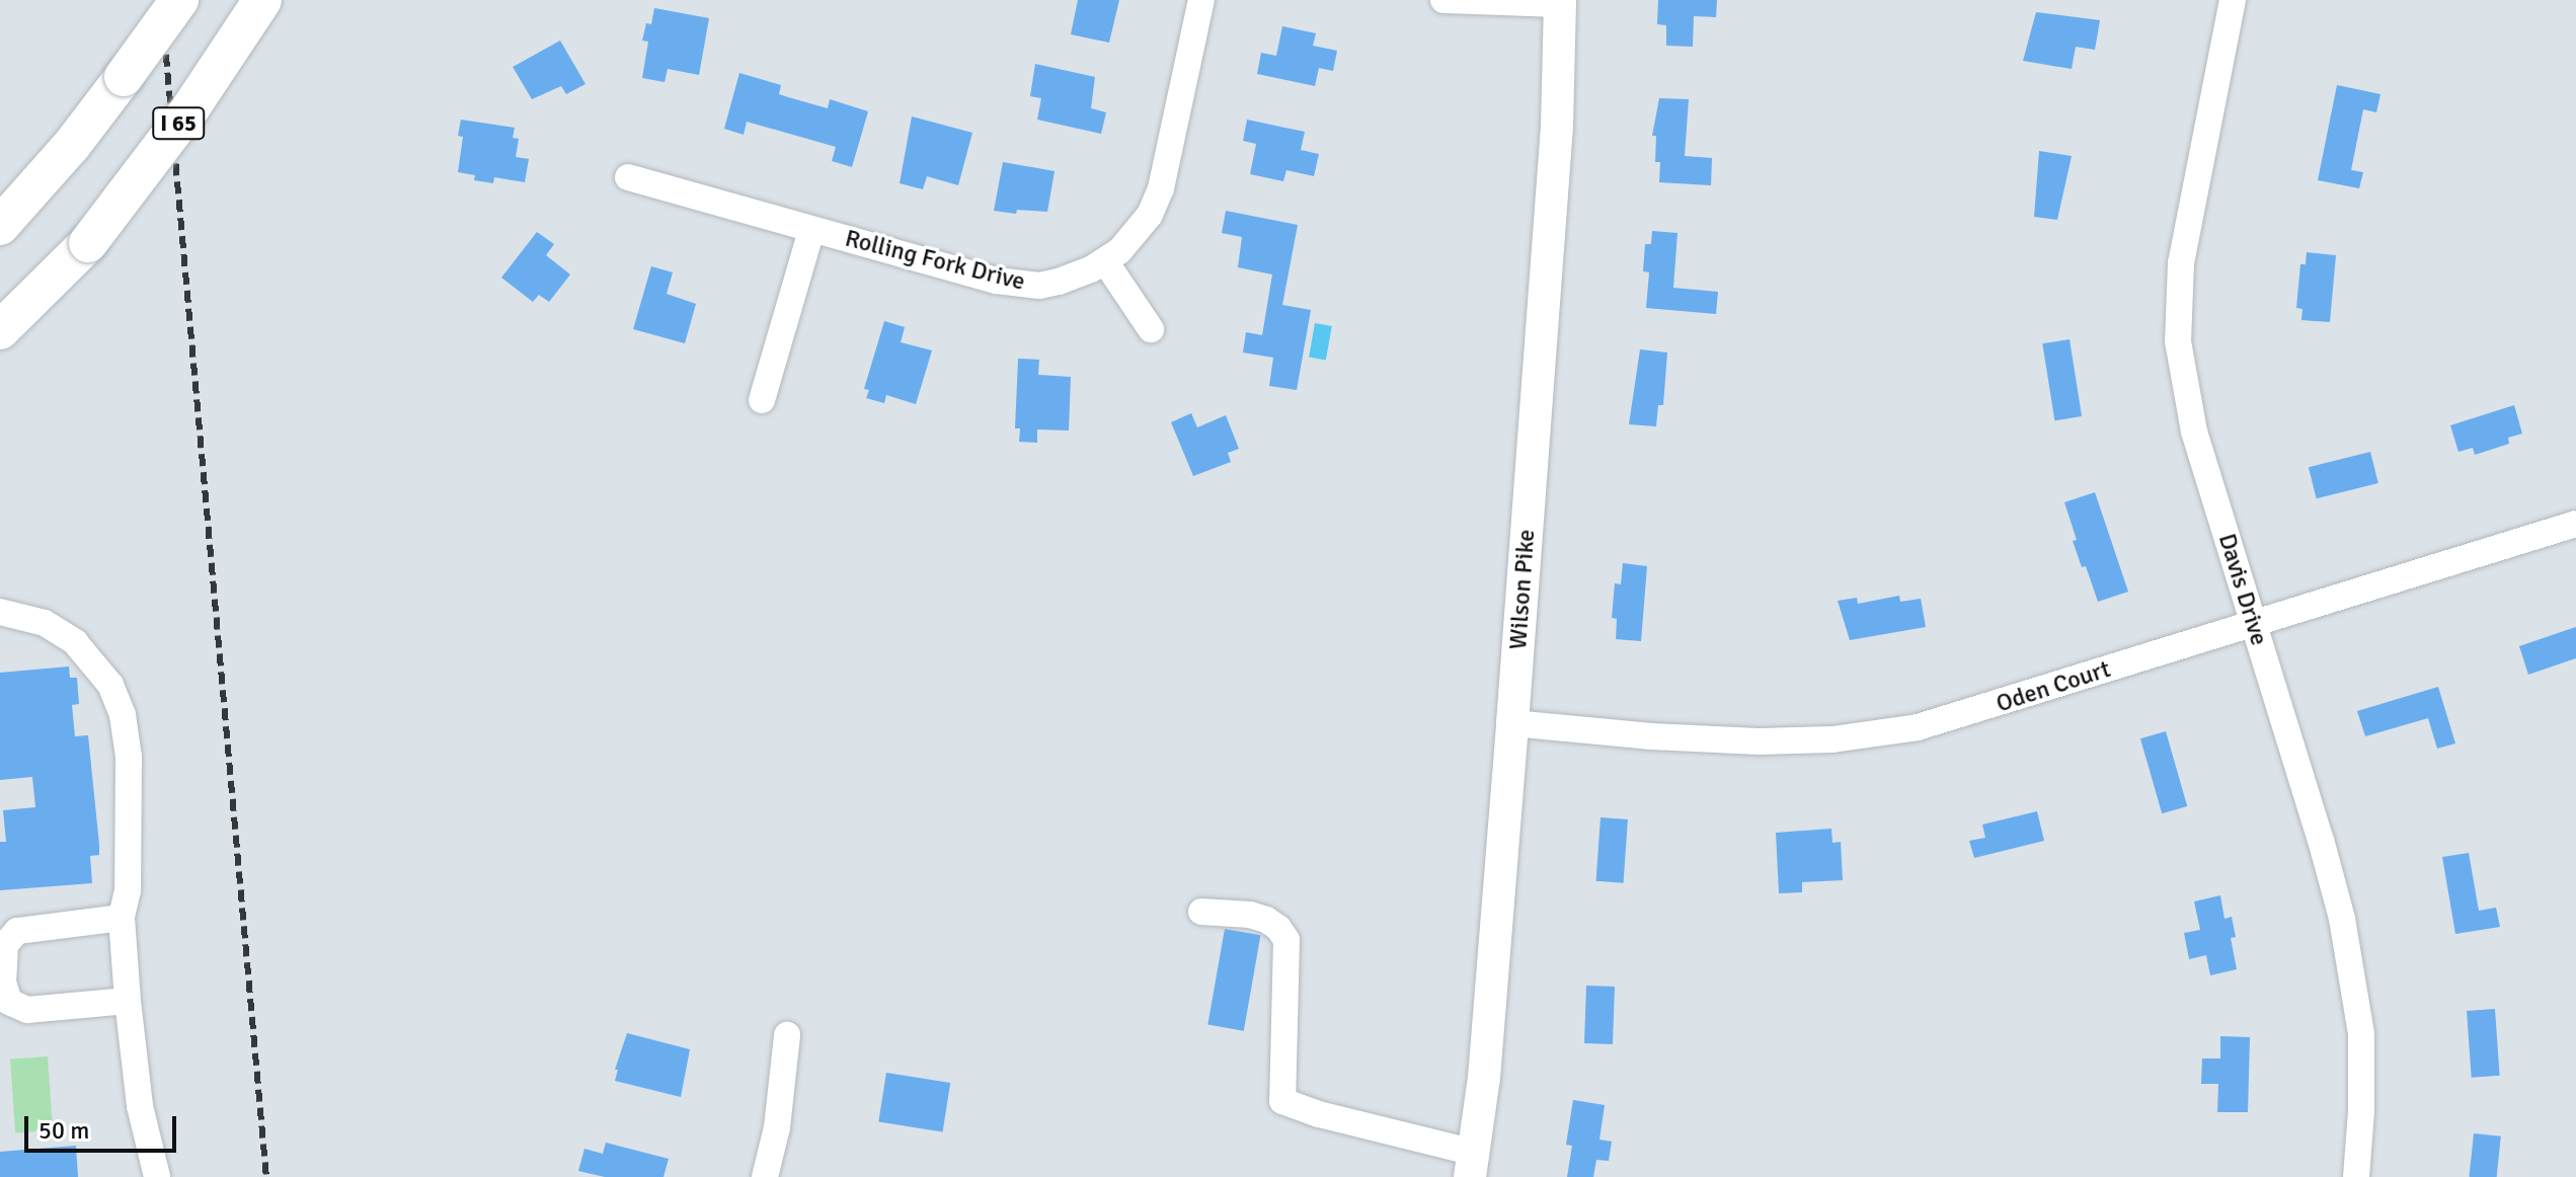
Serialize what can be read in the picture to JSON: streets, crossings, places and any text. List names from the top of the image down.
{
  "streets": {
    "highway": ["I 65"],
    "main road": ["Wilson Pike"],
    "street": ["Rolling Fork Drive", "Davis Drive", "Oden Court"]
  },
  "crossings": [
    ["Wilson Pike", "Oden Court"],
    ["Davis Drive", "Oden Court"]
  ],
  "scale_bar": "50 m"
}
